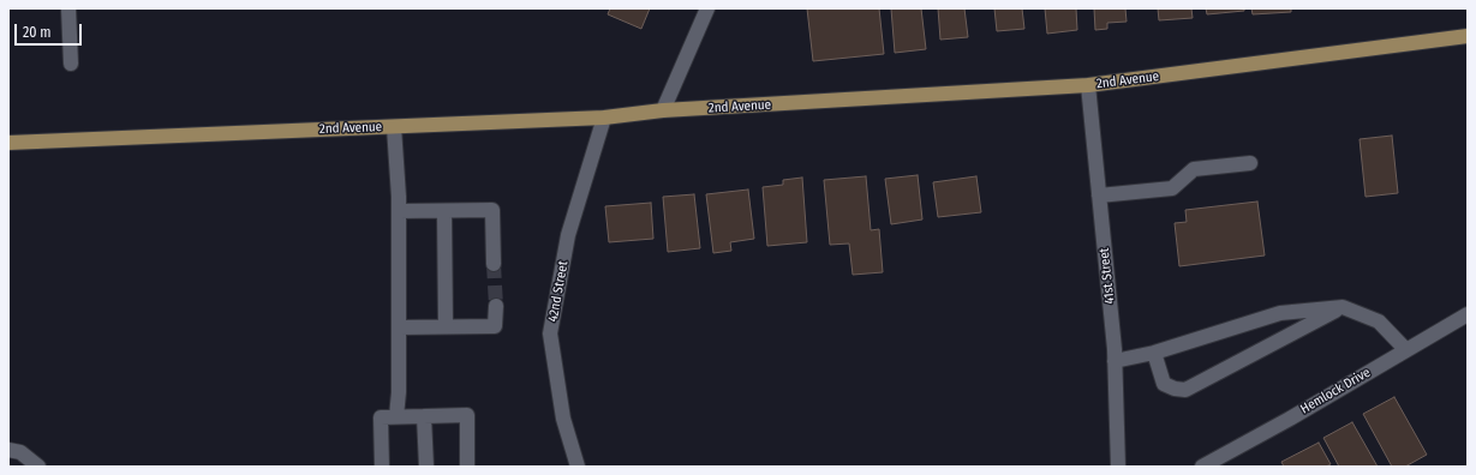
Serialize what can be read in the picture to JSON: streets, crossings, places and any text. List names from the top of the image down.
{
  "streets": {
    "main road": ["2nd Avenue"],
    "street": ["41st Street", "42nd Street", "Hemlock Drive"]
  },
  "crossings": [
    ["2nd Avenue", "41st Street"],
    ["2nd Avenue", "42nd Street"]
  ],
  "scale_bar": "20 m"
}
